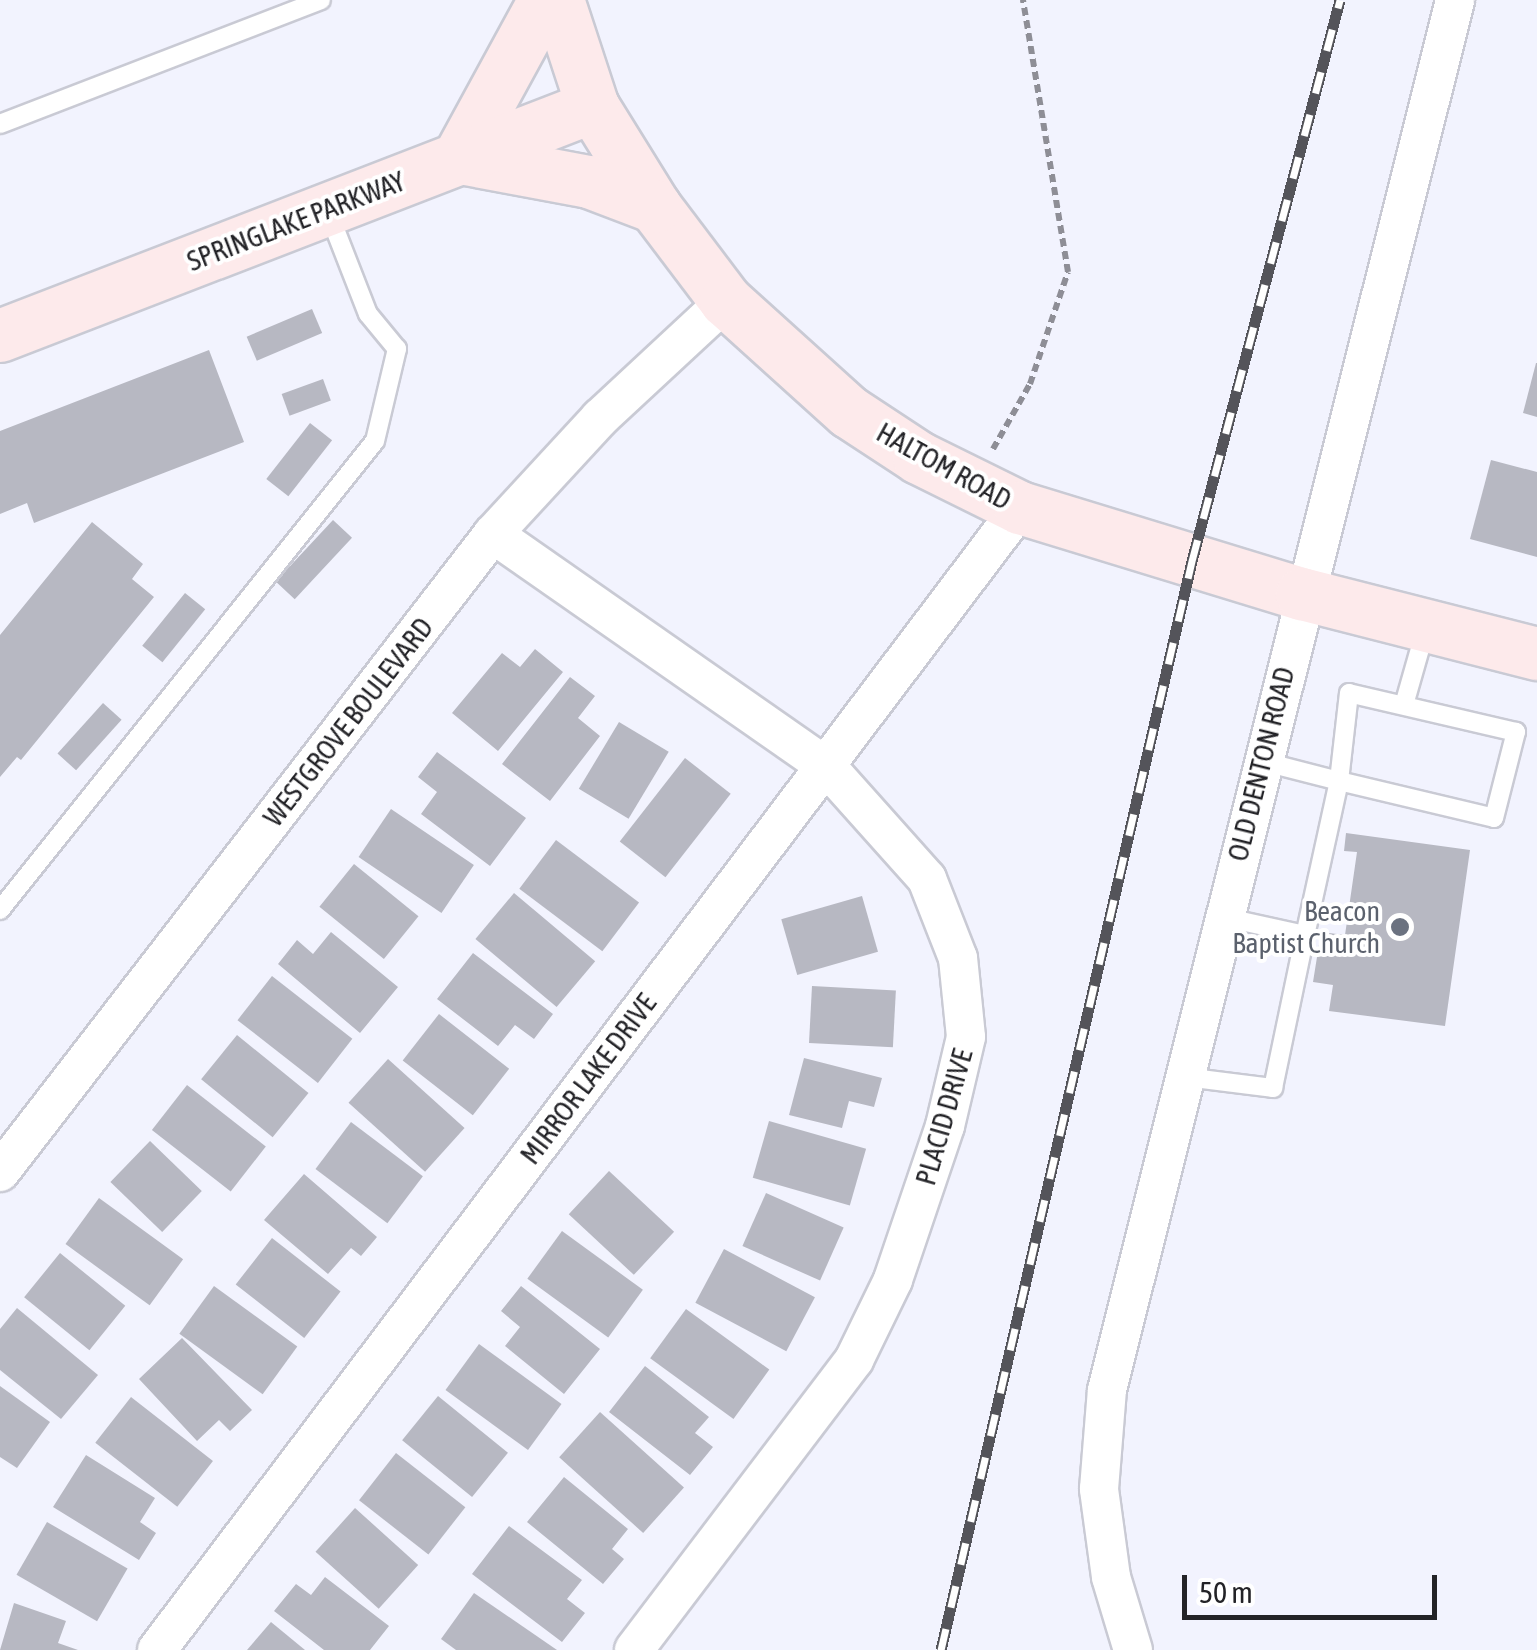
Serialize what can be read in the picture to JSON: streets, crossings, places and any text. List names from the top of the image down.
{
  "streets": {
    "main road": ["SPRINGLAKE PARKWAY", "HALTOM ROAD"],
    "street": [
      "WESTGROVE BOULEVARD",
      "OLD DENTON ROAD",
      "MIRROR LAKE DRIVE",
      "PLACID DRIVE"
    ]
  },
  "crossings": [
    ["SPRINGLAKE PARKWAY", "HALTOM ROAD"],
    ["HALTOM ROAD", "WESTGROVE BOULEVARD"],
    ["HALTOM ROAD", "OLD DENTON ROAD"],
    ["HALTOM ROAD", "MIRROR LAKE DRIVE"],
    ["WESTGROVE BOULEVARD", "PLACID DRIVE"],
    ["MIRROR LAKE DRIVE", "PLACID DRIVE"]
  ],
  "places": ["Beacon Baptist Church"],
  "scale_bar": "50 m"
}
